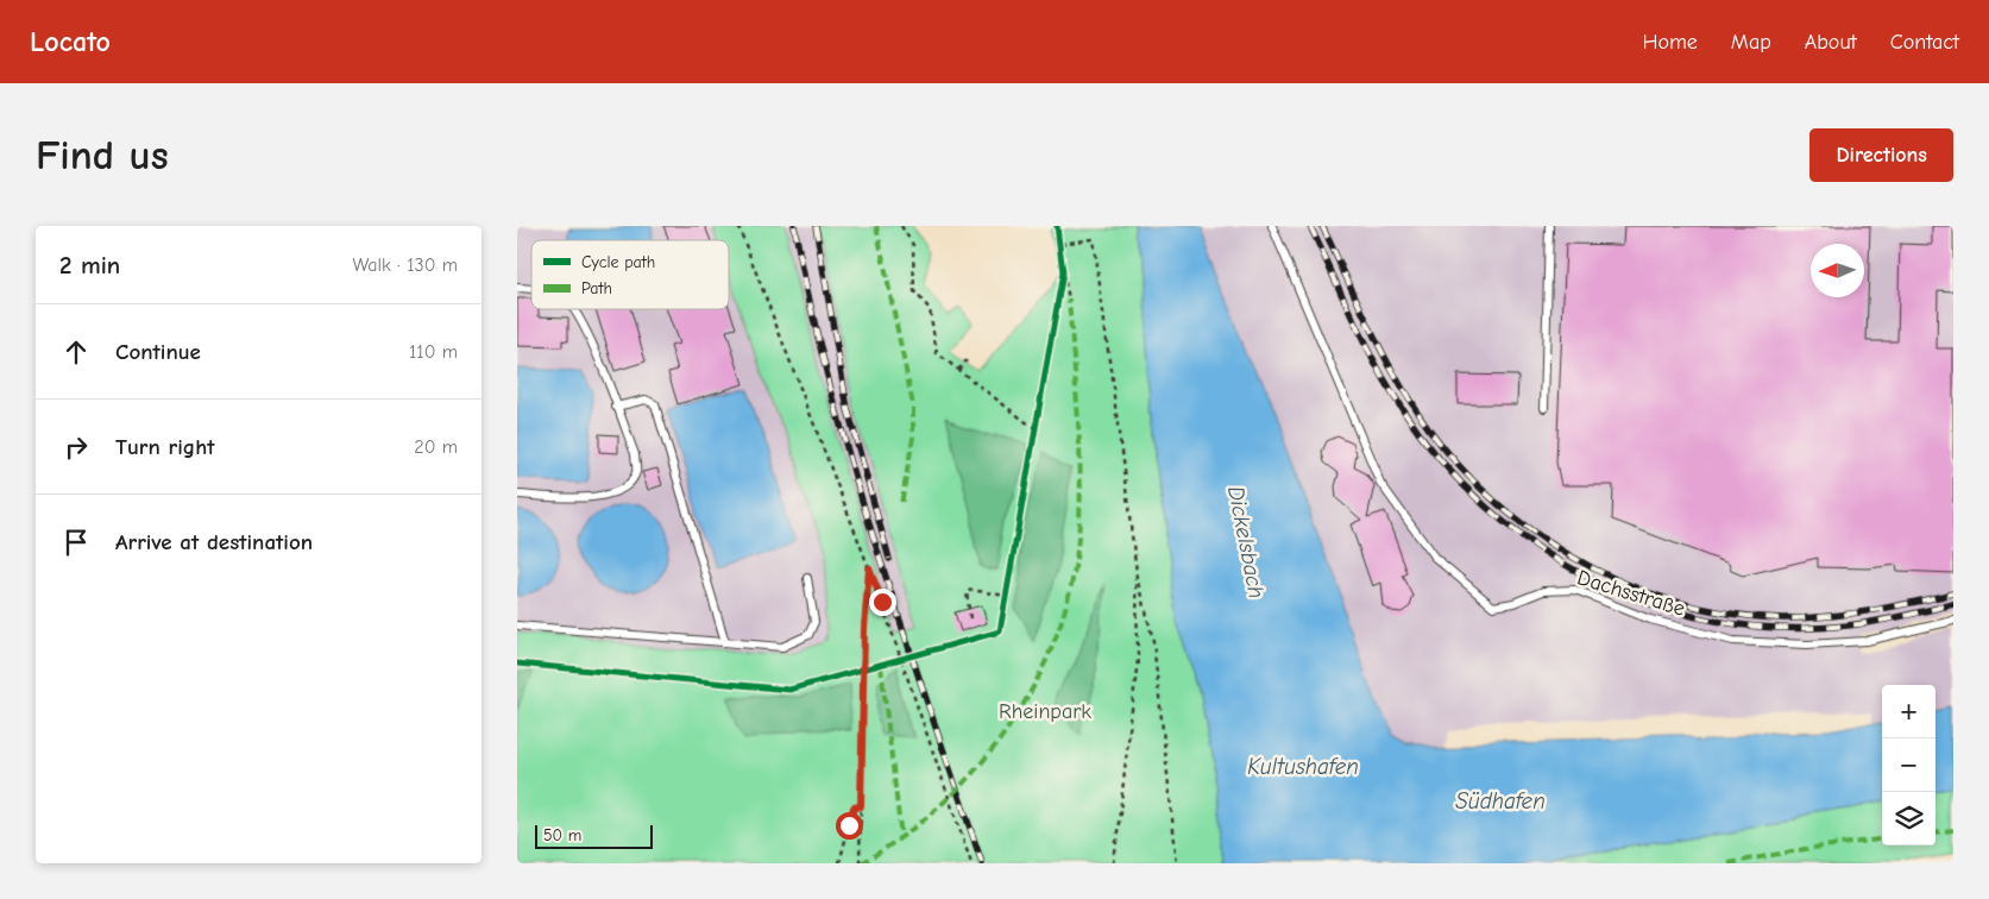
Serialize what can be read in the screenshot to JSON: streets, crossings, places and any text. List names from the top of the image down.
{
  "streets": {
    "lane": ["Dachsstraße"]
  },
  "water": ["Dickelsbach", "Kultushafen", "Südhafen"],
  "parks": ["Rheinpark"],
  "legend": ["Cycle path", "Path"],
  "scale_bar": "50 m",
  "north": "left",
  "page": {
    "header": "Locato",
    "nav": [
      "Home",
      "Map",
      "About",
      "Contact"
    ],
    "buttons": "Directions",
    "title": "Find us",
    "heading": ["2 min", "Walk · 130 m"],
    "list": [
      ["Continue", "110 m"],
      ["Turn right", "20 m"],
      "Arrive at destination"
    ],
    "map_buttons": ["+", "−"],
    "scale": "50 m"
  }
}
